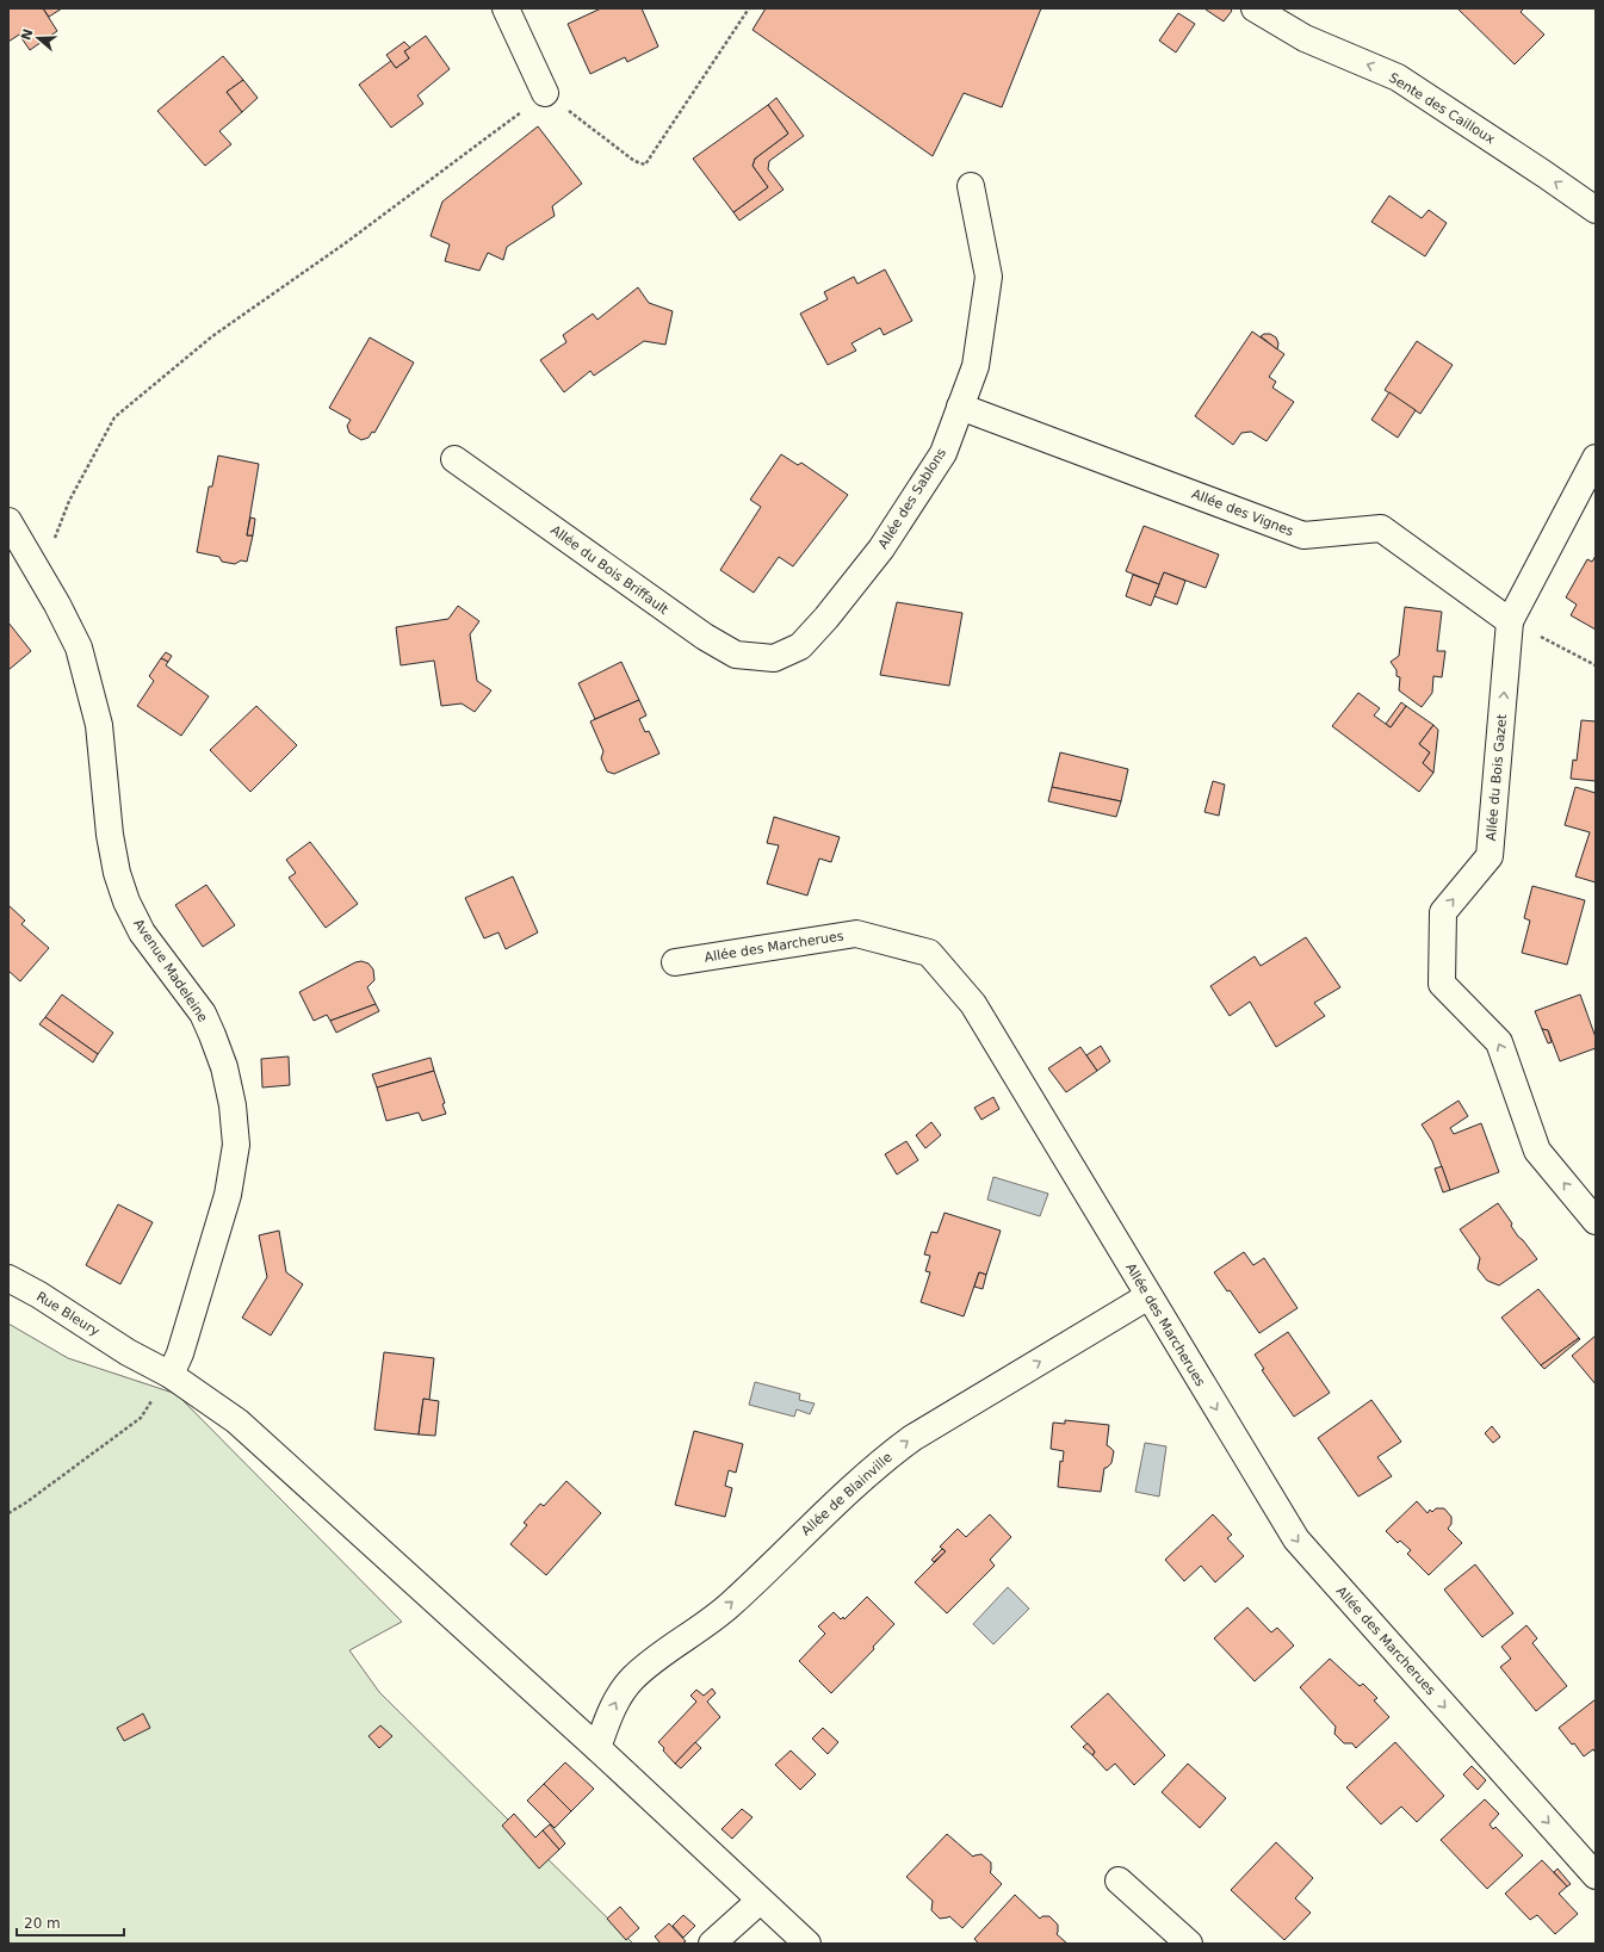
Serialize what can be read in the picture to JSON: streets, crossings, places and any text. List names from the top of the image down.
{
  "streets": {
    "street": [
      "Sente des Cailloux",
      "Allée des Sablons",
      "Allée des Vignes",
      "Allée du Bois Briffault",
      "Allée du Bois Gazet",
      "Allée des Marcherues",
      "Avenue Madeleine",
      "Rue Bleury",
      "Allée de Blainville"
    ]
  },
  "crossings": [
    ["Allée des Sablons", "Allée des Vignes"],
    ["Allée des Sablons", "Allée du Bois Briffault"],
    ["Allée des Vignes", "Allée du Bois Gazet"],
    ["Allée des Marcherues", "Allée de Blainville"]
  ],
  "one_way": [
    "Sente des Cailloux",
    "Allée du Bois Gazet",
    "Allée des Marcherues",
    "Allée de Blainville"
  ],
  "scale_bar": "20 m",
  "north": "left"
}
